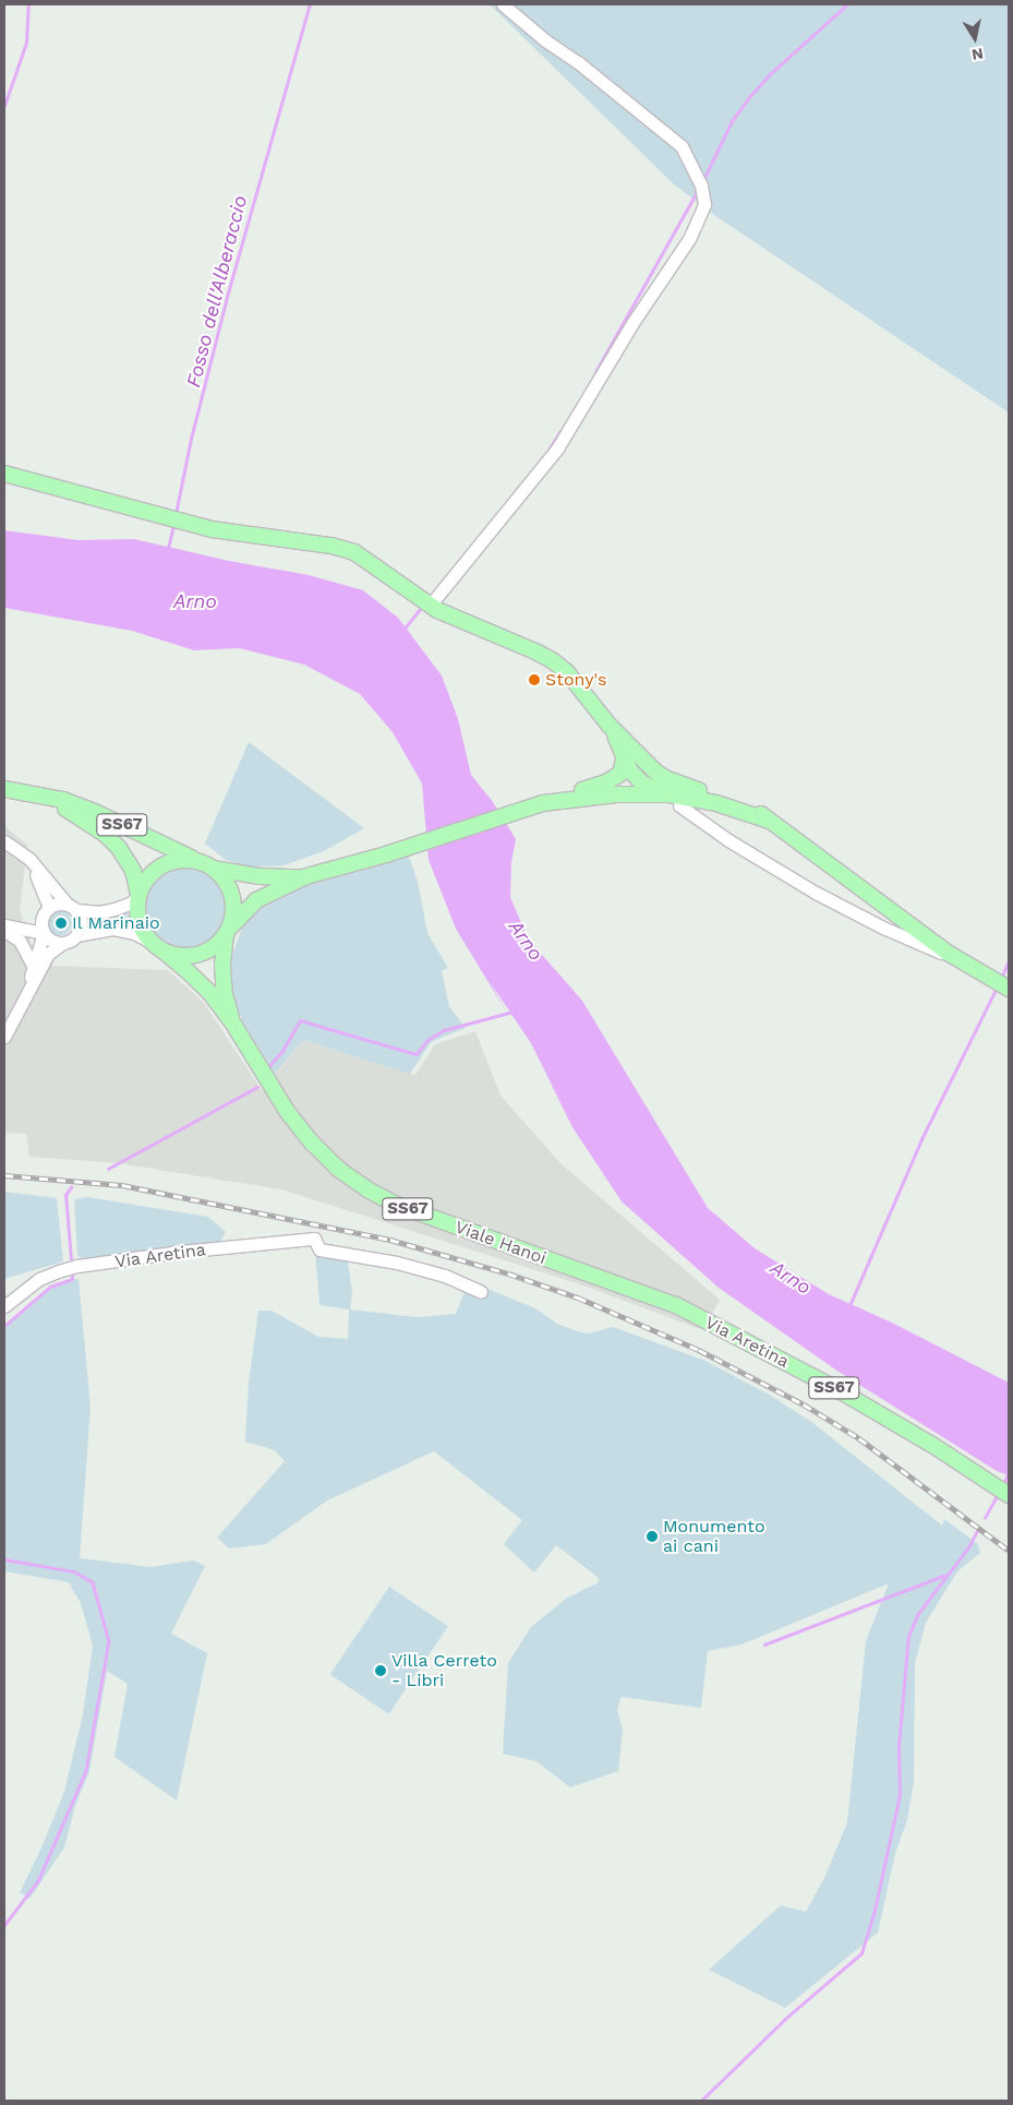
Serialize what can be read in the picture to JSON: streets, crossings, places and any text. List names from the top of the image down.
{
  "streets": {
    "main road": ["SS67", "Viale Hanoi", "Via Aretina"]
  },
  "crossings": [
    ["SS67", "Viale Hanoi"],
    ["Viale Hanoi", "Via Aretina"]
  ],
  "water": ["Fosso dell'Alberaccio", "Arno"],
  "places": [
    "Stony's",
    "Il Marinaio",
    "Monumento ai cani",
    "Villa Cerreto - Libri"
  ],
  "north": "bottom"
}
